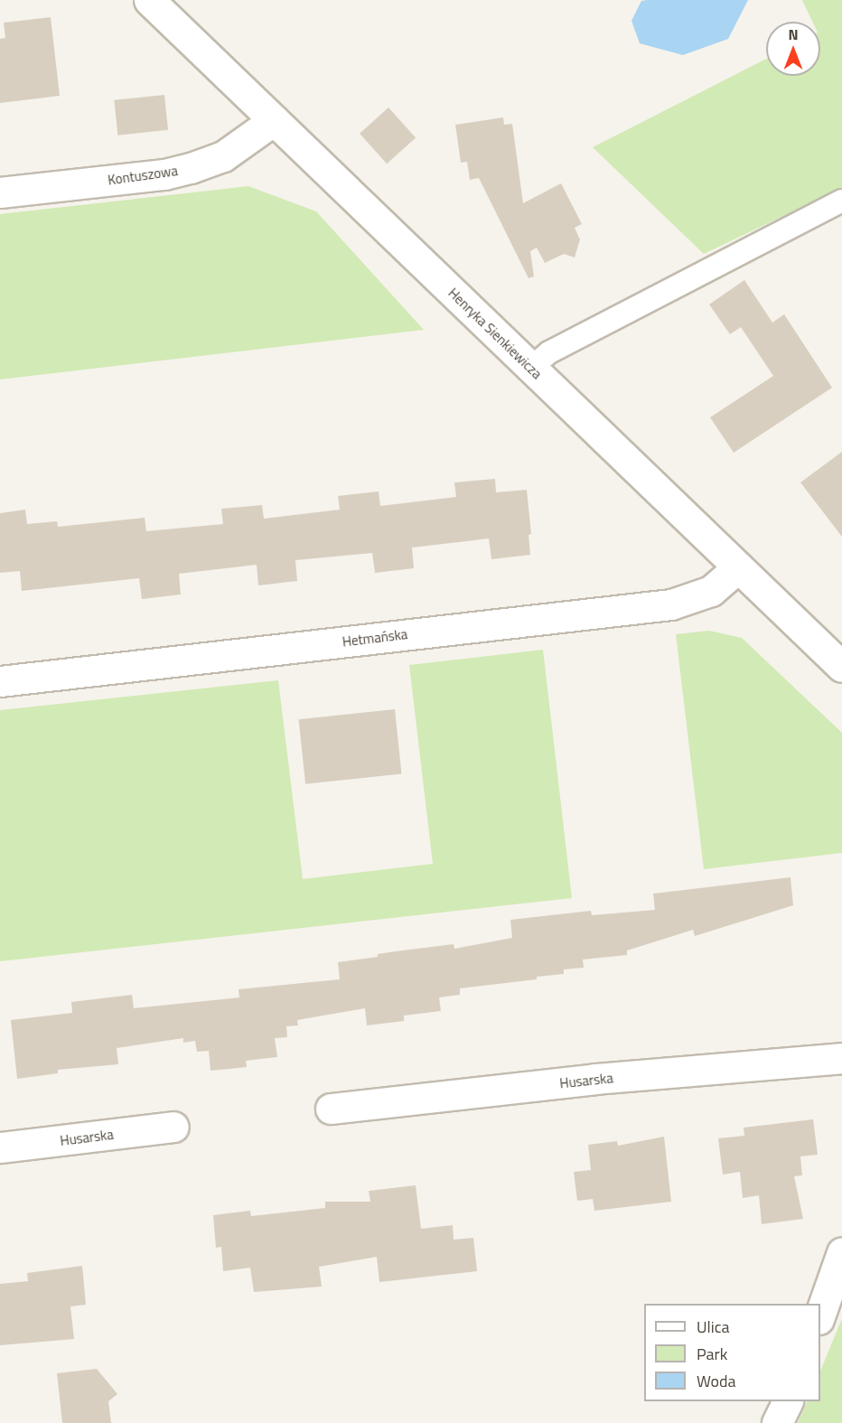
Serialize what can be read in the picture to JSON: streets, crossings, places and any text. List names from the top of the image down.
{
  "streets": {
    "street": [
      "Kontuszowa",
      "Henryka Sienkiewicza",
      "Hetmańska",
      "Husarska"
    ]
  },
  "crossings": [
    ["Kontuszowa", "Henryka Sienkiewicza"],
    ["Henryka Sienkiewicza", "Hetmańska"]
  ],
  "legend": ["Ulica", "Park", "Woda"],
  "north": "top"
}
